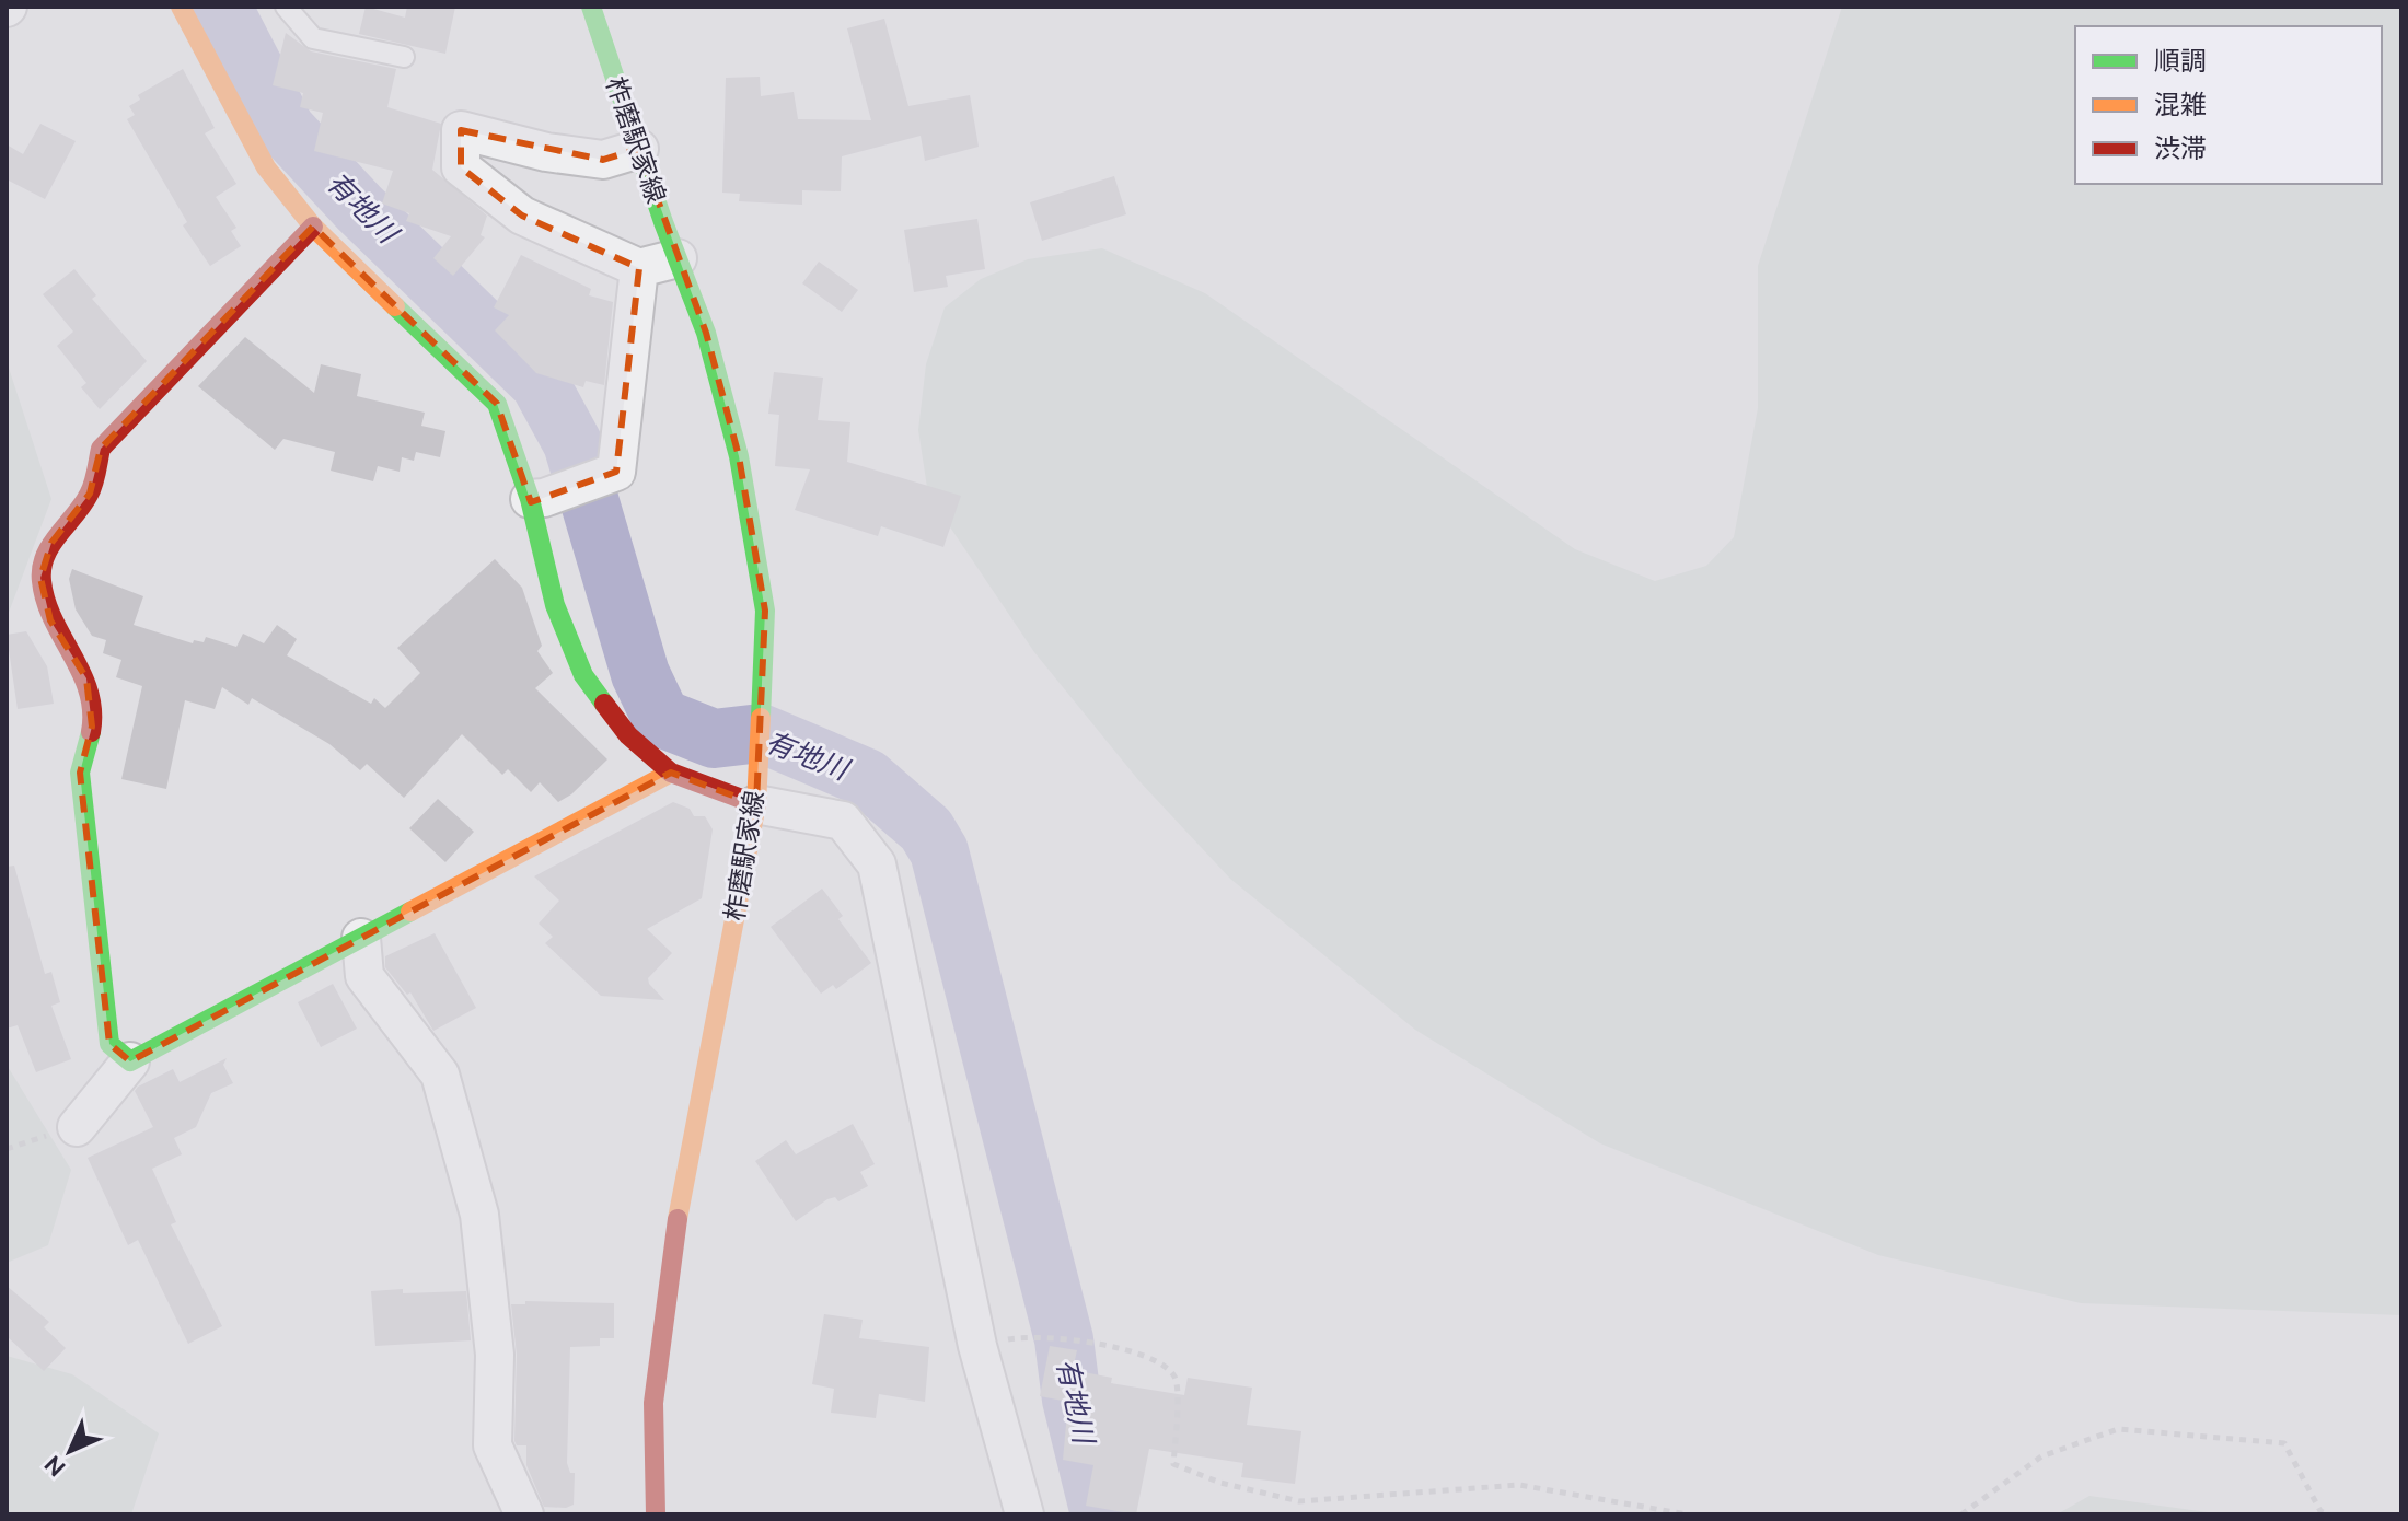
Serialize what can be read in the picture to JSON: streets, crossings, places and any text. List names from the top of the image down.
{
  "streets": {
    "street": ["柞磨駅家線"]
  },
  "water": ["有地川"],
  "legend": ["順調", "混雑", "渋滞"],
  "north": "bottom left"
}
